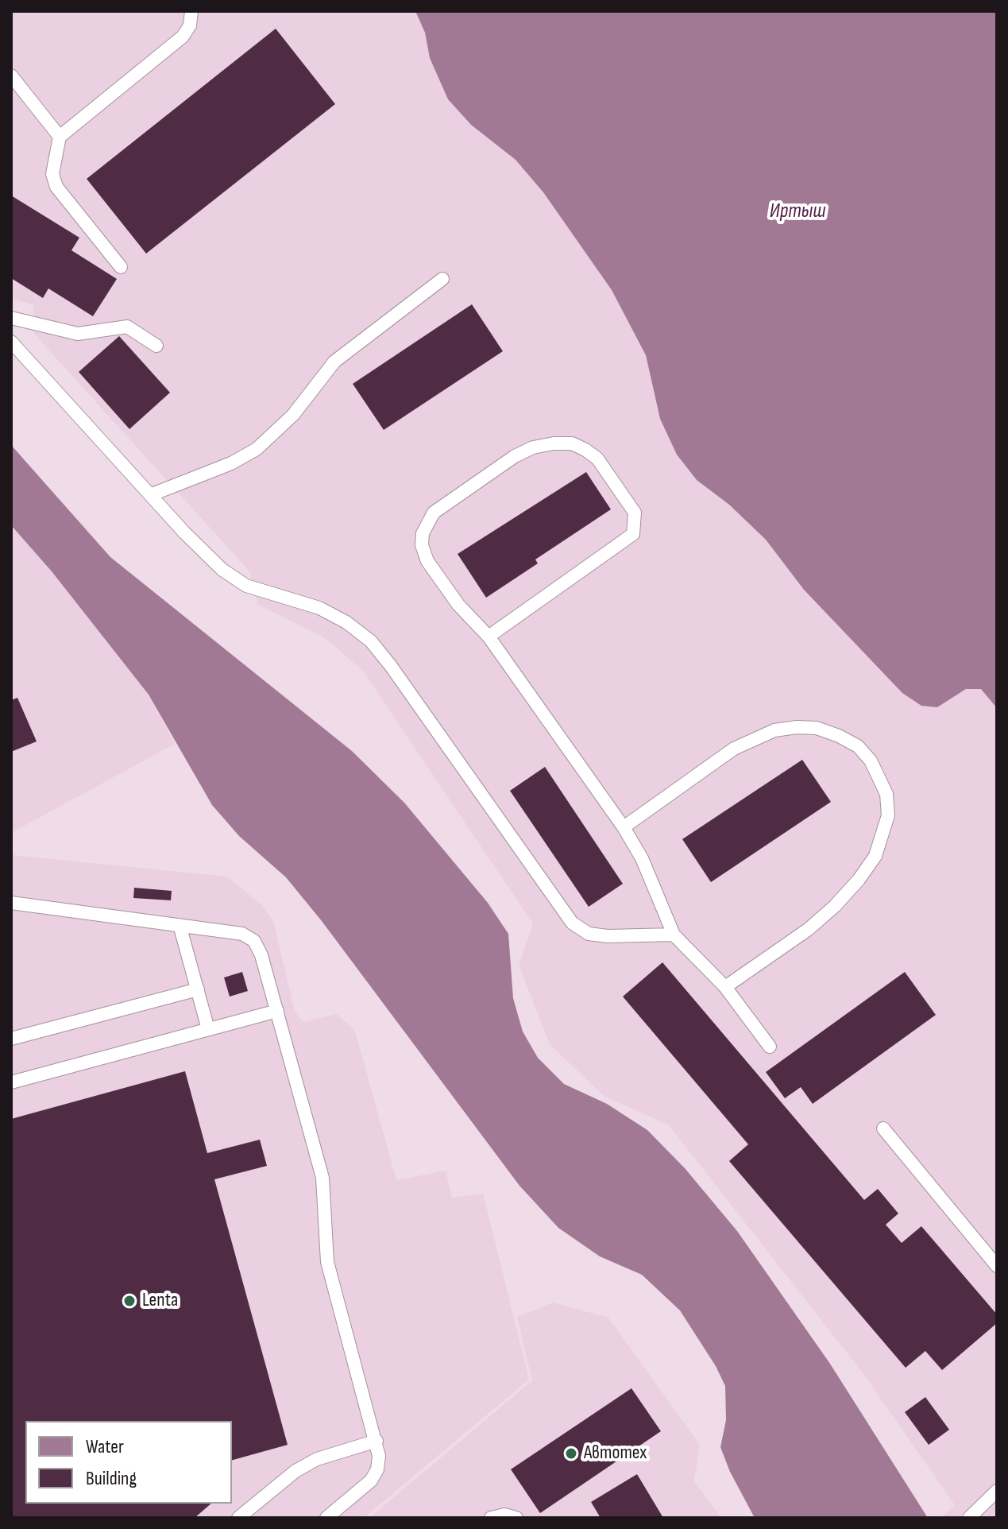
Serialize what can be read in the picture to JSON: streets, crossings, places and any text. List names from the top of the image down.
{
  "water": ["Иртыш"],
  "places": ["Lenta", "Автотех"],
  "legend": ["Water", "Building"]
}
